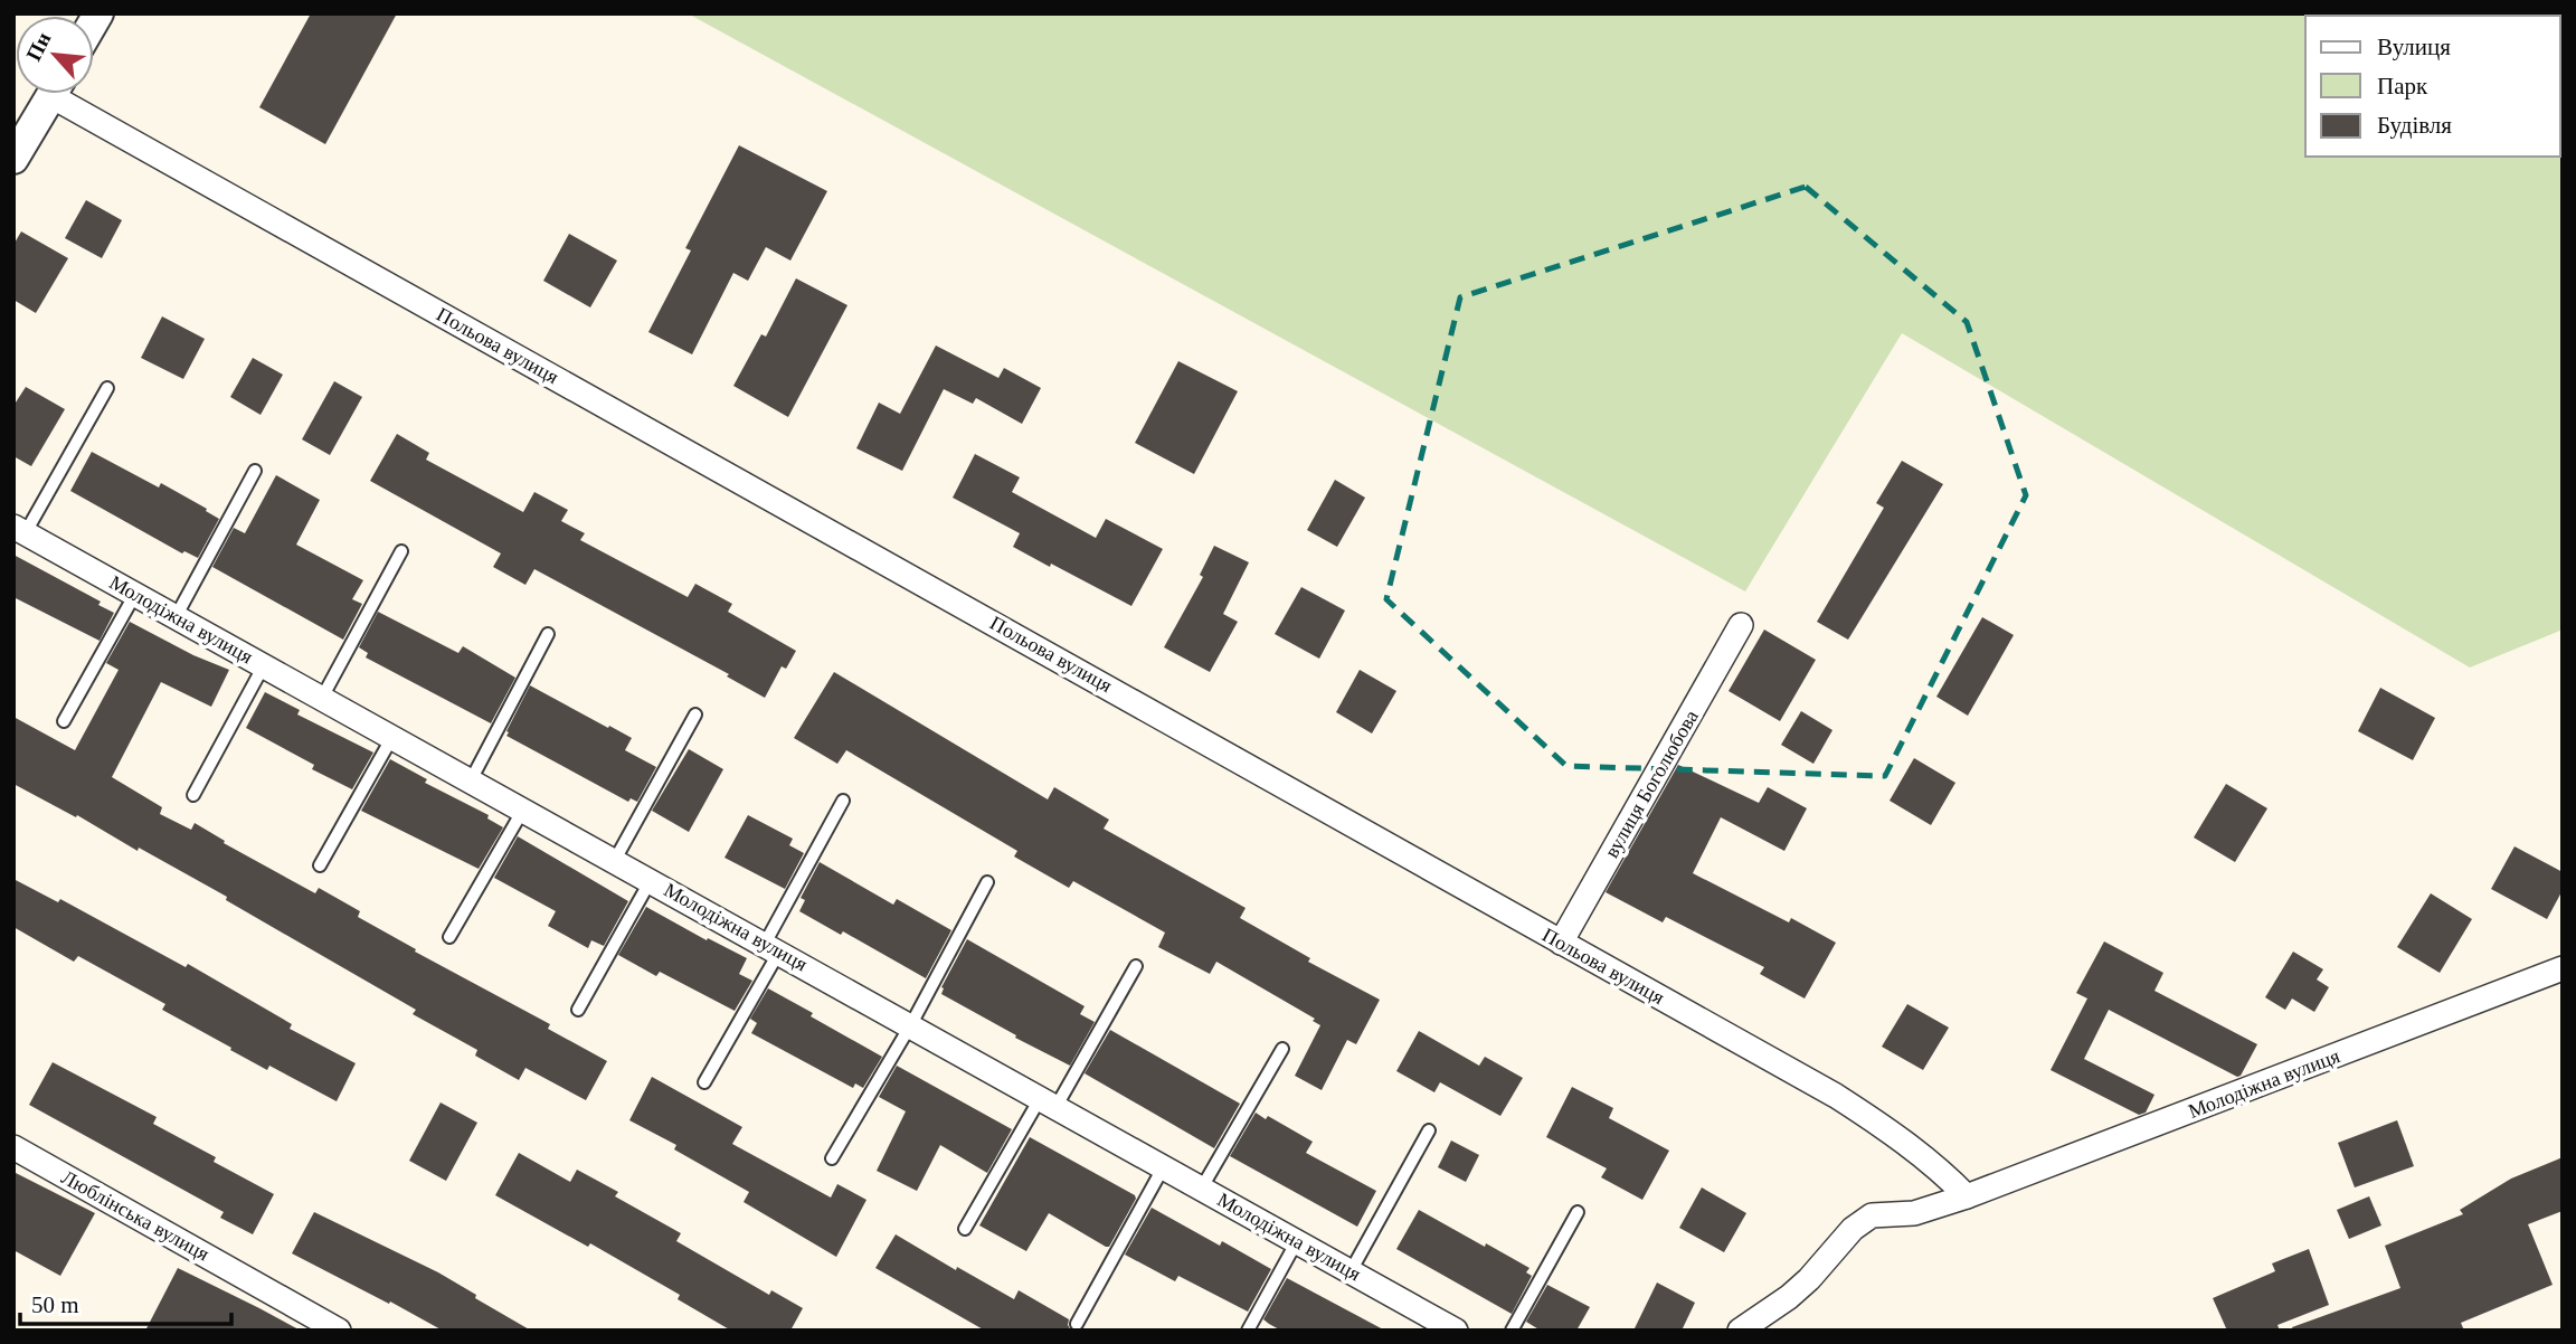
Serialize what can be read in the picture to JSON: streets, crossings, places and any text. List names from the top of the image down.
{
  "streets": {
    "street": [
      "Польова вулиця",
      "Молодіжна вулиця",
      "вулиця Боголюбова",
      "Люблінська вулиця"
    ]
  },
  "crossings": [
    ["Польова вулиця", "Молодіжна вулиця"],
    ["Польова вулиця", "вулиця Боголюбова"]
  ],
  "legend": ["Вулиця", "Парк", "Будівля"],
  "scale_bar": "50 m",
  "north": "top left"
}
